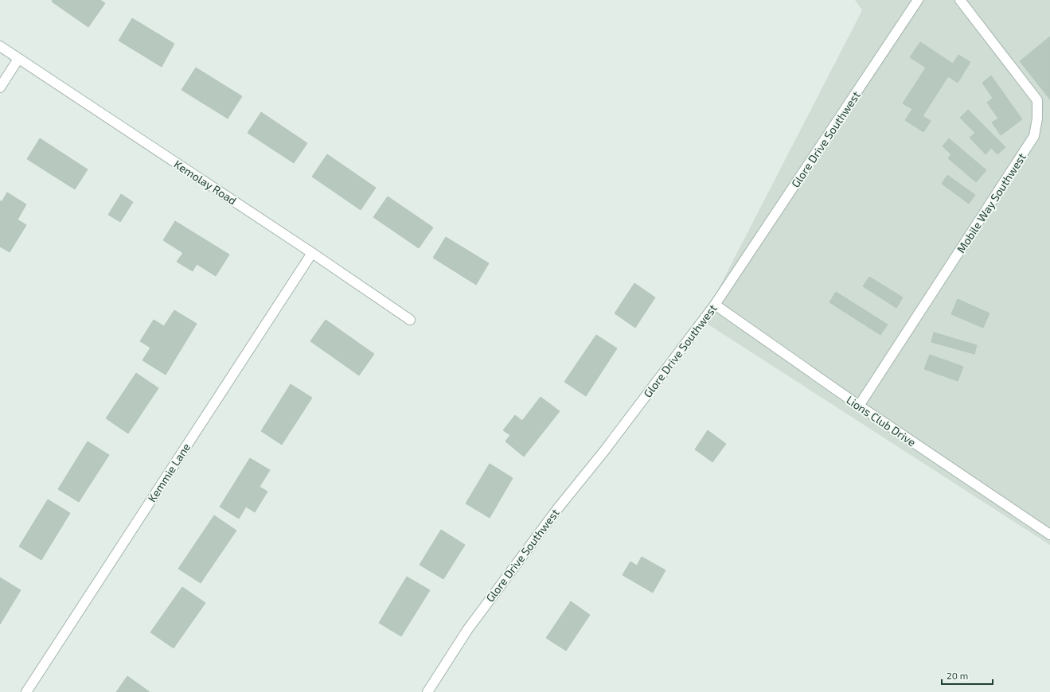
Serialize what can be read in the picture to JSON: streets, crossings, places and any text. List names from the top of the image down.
{
  "streets": {
    "street": [
      "Glore Drive Southwest",
      "Kemolay Road",
      "Mobile Way Southwest",
      "Lions Club Drive",
      "Kemmie Lane"
    ]
  },
  "crossings": [
    ["Glore Drive Southwest", "Lions Club Drive"],
    ["Kemolay Road", "Kemmie Lane"],
    ["Mobile Way Southwest", "Lions Club Drive"]
  ],
  "scale_bar": "20 m"
}
